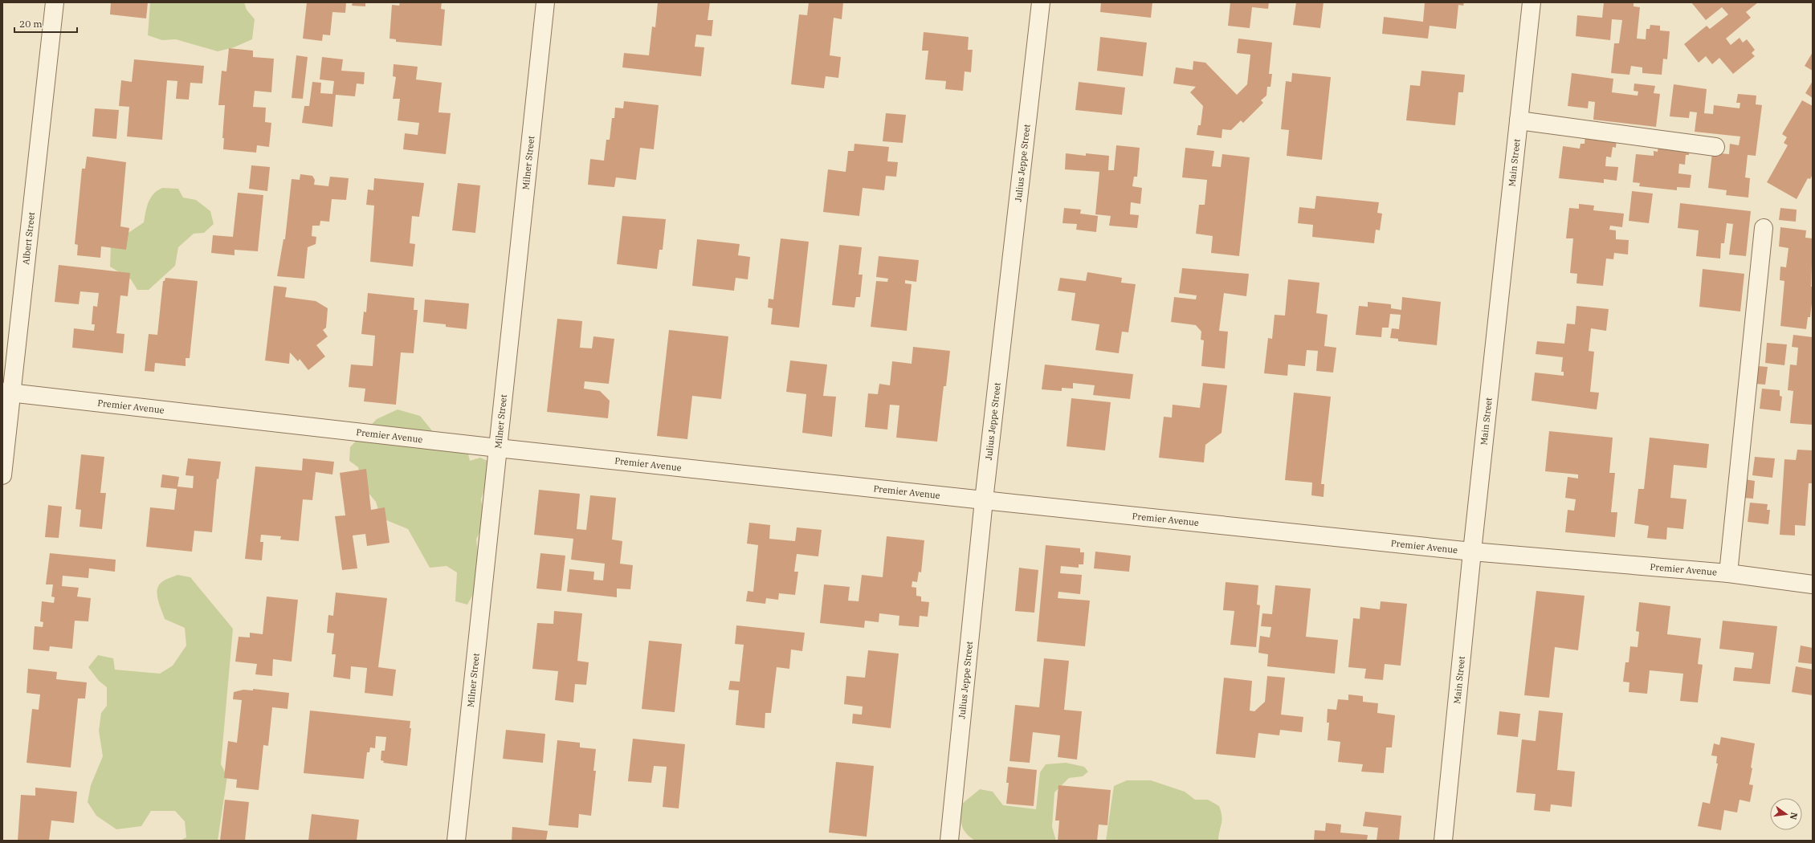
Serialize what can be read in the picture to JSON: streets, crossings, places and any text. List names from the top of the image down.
{
  "streets": {
    "street": [
      "Milner Street",
      "Julius Jeppe Street",
      "Main Street",
      "Albert Street",
      "Premier Avenue"
    ]
  },
  "crossings": [
    ["Milner Street", "Premier Avenue"],
    ["Julius Jeppe Street", "Premier Avenue"],
    ["Main Street", "Premier Avenue"],
    ["Albert Street", "Premier Avenue"]
  ],
  "scale_bar": "20 m",
  "north": "right"
}
